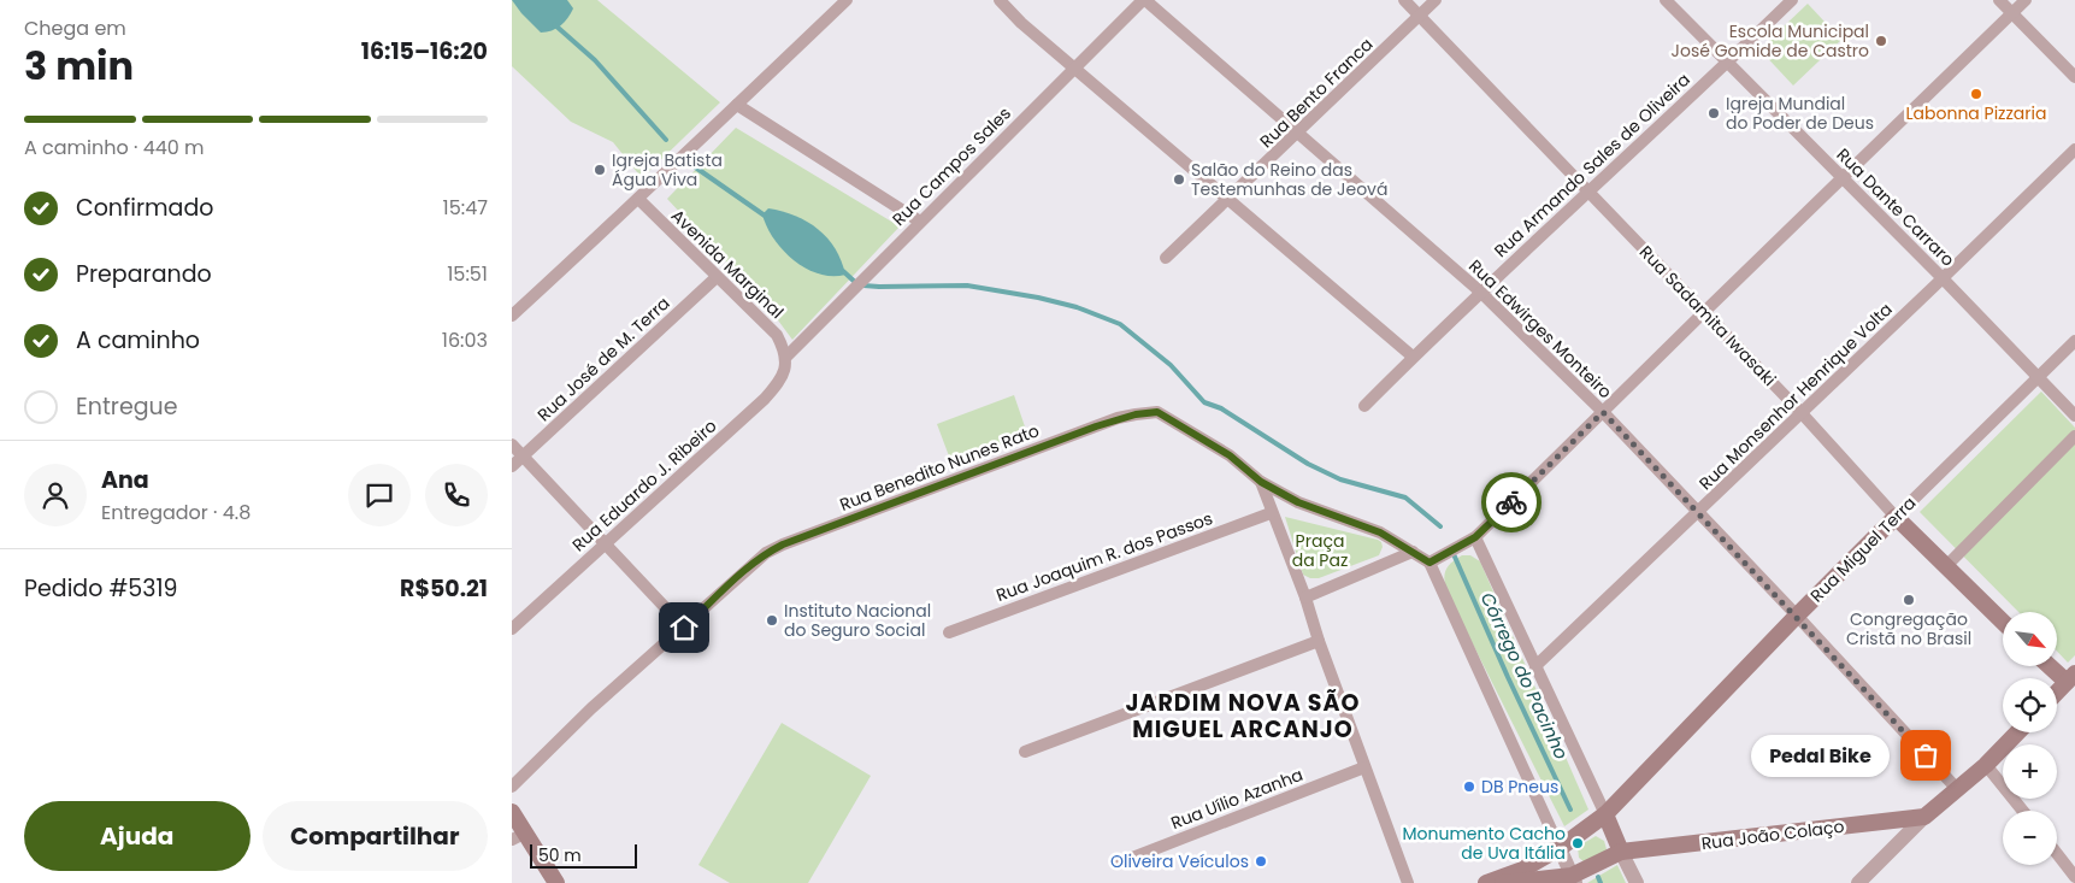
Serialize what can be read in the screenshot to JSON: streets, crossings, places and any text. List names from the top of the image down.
{
  "streets": {
    "main road": ["Rua Sadamita Iwasaki", "Rua Miguel Terra", "Rua João Colaço"],
    "street": [
      "Rua Bento Franca",
      "Rua Armando Sales de Oliveira",
      "Rua Campos Sales",
      "Rua Dante Carraro",
      "Avenida Marginal",
      "Rua Edwirges Monteiro",
      "Rua José de M. Terra",
      "Rua Monsenhor Henrique Volta",
      "Rua Benedito Nunes Rato",
      "Rua Eduardo J. Ribeiro",
      "Rua Joaquim R. dos Passos",
      "Rua Uílio Azanha"
    ]
  },
  "crossings": [
    ["Rua Bento Franca", "Rua Sadamita Iwasaki"],
    ["Rua Bento Franca", "Rua Edwirges Monteiro"],
    ["Rua Armando Sales de Oliveira", "Rua Dante Carraro"],
    ["Rua Armando Sales de Oliveira", "Rua Sadamita Iwasaki"],
    ["Rua Armando Sales de Oliveira", "Rua Edwirges Monteiro"],
    ["Rua Campos Sales", "Avenida Marginal"],
    ["Rua Campos Sales", "Rua Edwirges Monteiro"],
    ["Rua Campos Sales", "Rua Eduardo J. Ribeiro"],
    ["Rua Dante Carraro", "Rua Monsenhor Henrique Volta"],
    ["Rua Dante Carraro", "Rua Miguel Terra"],
    ["Avenida Marginal", "Rua José de M. Terra"],
    ["Avenida Marginal", "Rua Eduardo J. Ribeiro"],
    ["Rua Sadamita Iwasaki", "Rua Monsenhor Henrique Volta"],
    ["Rua Sadamita Iwasaki", "Rua Miguel Terra"],
    ["Rua Edwirges Monteiro", "Rua Monsenhor Henrique Volta"],
    ["Rua Edwirges Monteiro", "Rua Miguel Terra"]
  ],
  "districts": ["JARDIM NOVA SÃO MIGUEL ARCANJO"],
  "water": ["Córrego do Pacinho"],
  "parks": ["Praça da Paz"],
  "places": [
    "Escola Municipal José Gomide de Castro",
    "Labonna Pizzaria",
    "Igreja Mundial do Poder de Deus",
    "Igreja Batista Água Viva",
    "Salão do Reino das Testemunhas de Jeová",
    "Congregação Cristã no Brasil",
    "Instituto Nacional do Seguro Social",
    "Pedal Bike",
    "DB Pneus",
    "Monumento Cacho de Uva Itália",
    "Oliveira Veículos"
  ],
  "scale_bar": "50 m",
  "north": "bottom right",
  "page": {
    "heading": ["3 min", "Chega em", "16:15–16:20"],
    "panel": [
      "Ana",
      "Entregador · 4.8",
      "Pedido #5319",
      "R$50.21"
    ],
    "bar": "A caminho · 440 m",
    "list": [
      ["Confirmado", "15:47"],
      ["Preparando", "15:51"],
      ["A caminho", "16:03"],
      "Entregue"
    ],
    "map_buttons": ["+", "−"],
    "bubble": "Pedal Bike",
    "buttons": ["Ajuda", "Compartilhar"],
    "scale": "50 m"
  }
}
